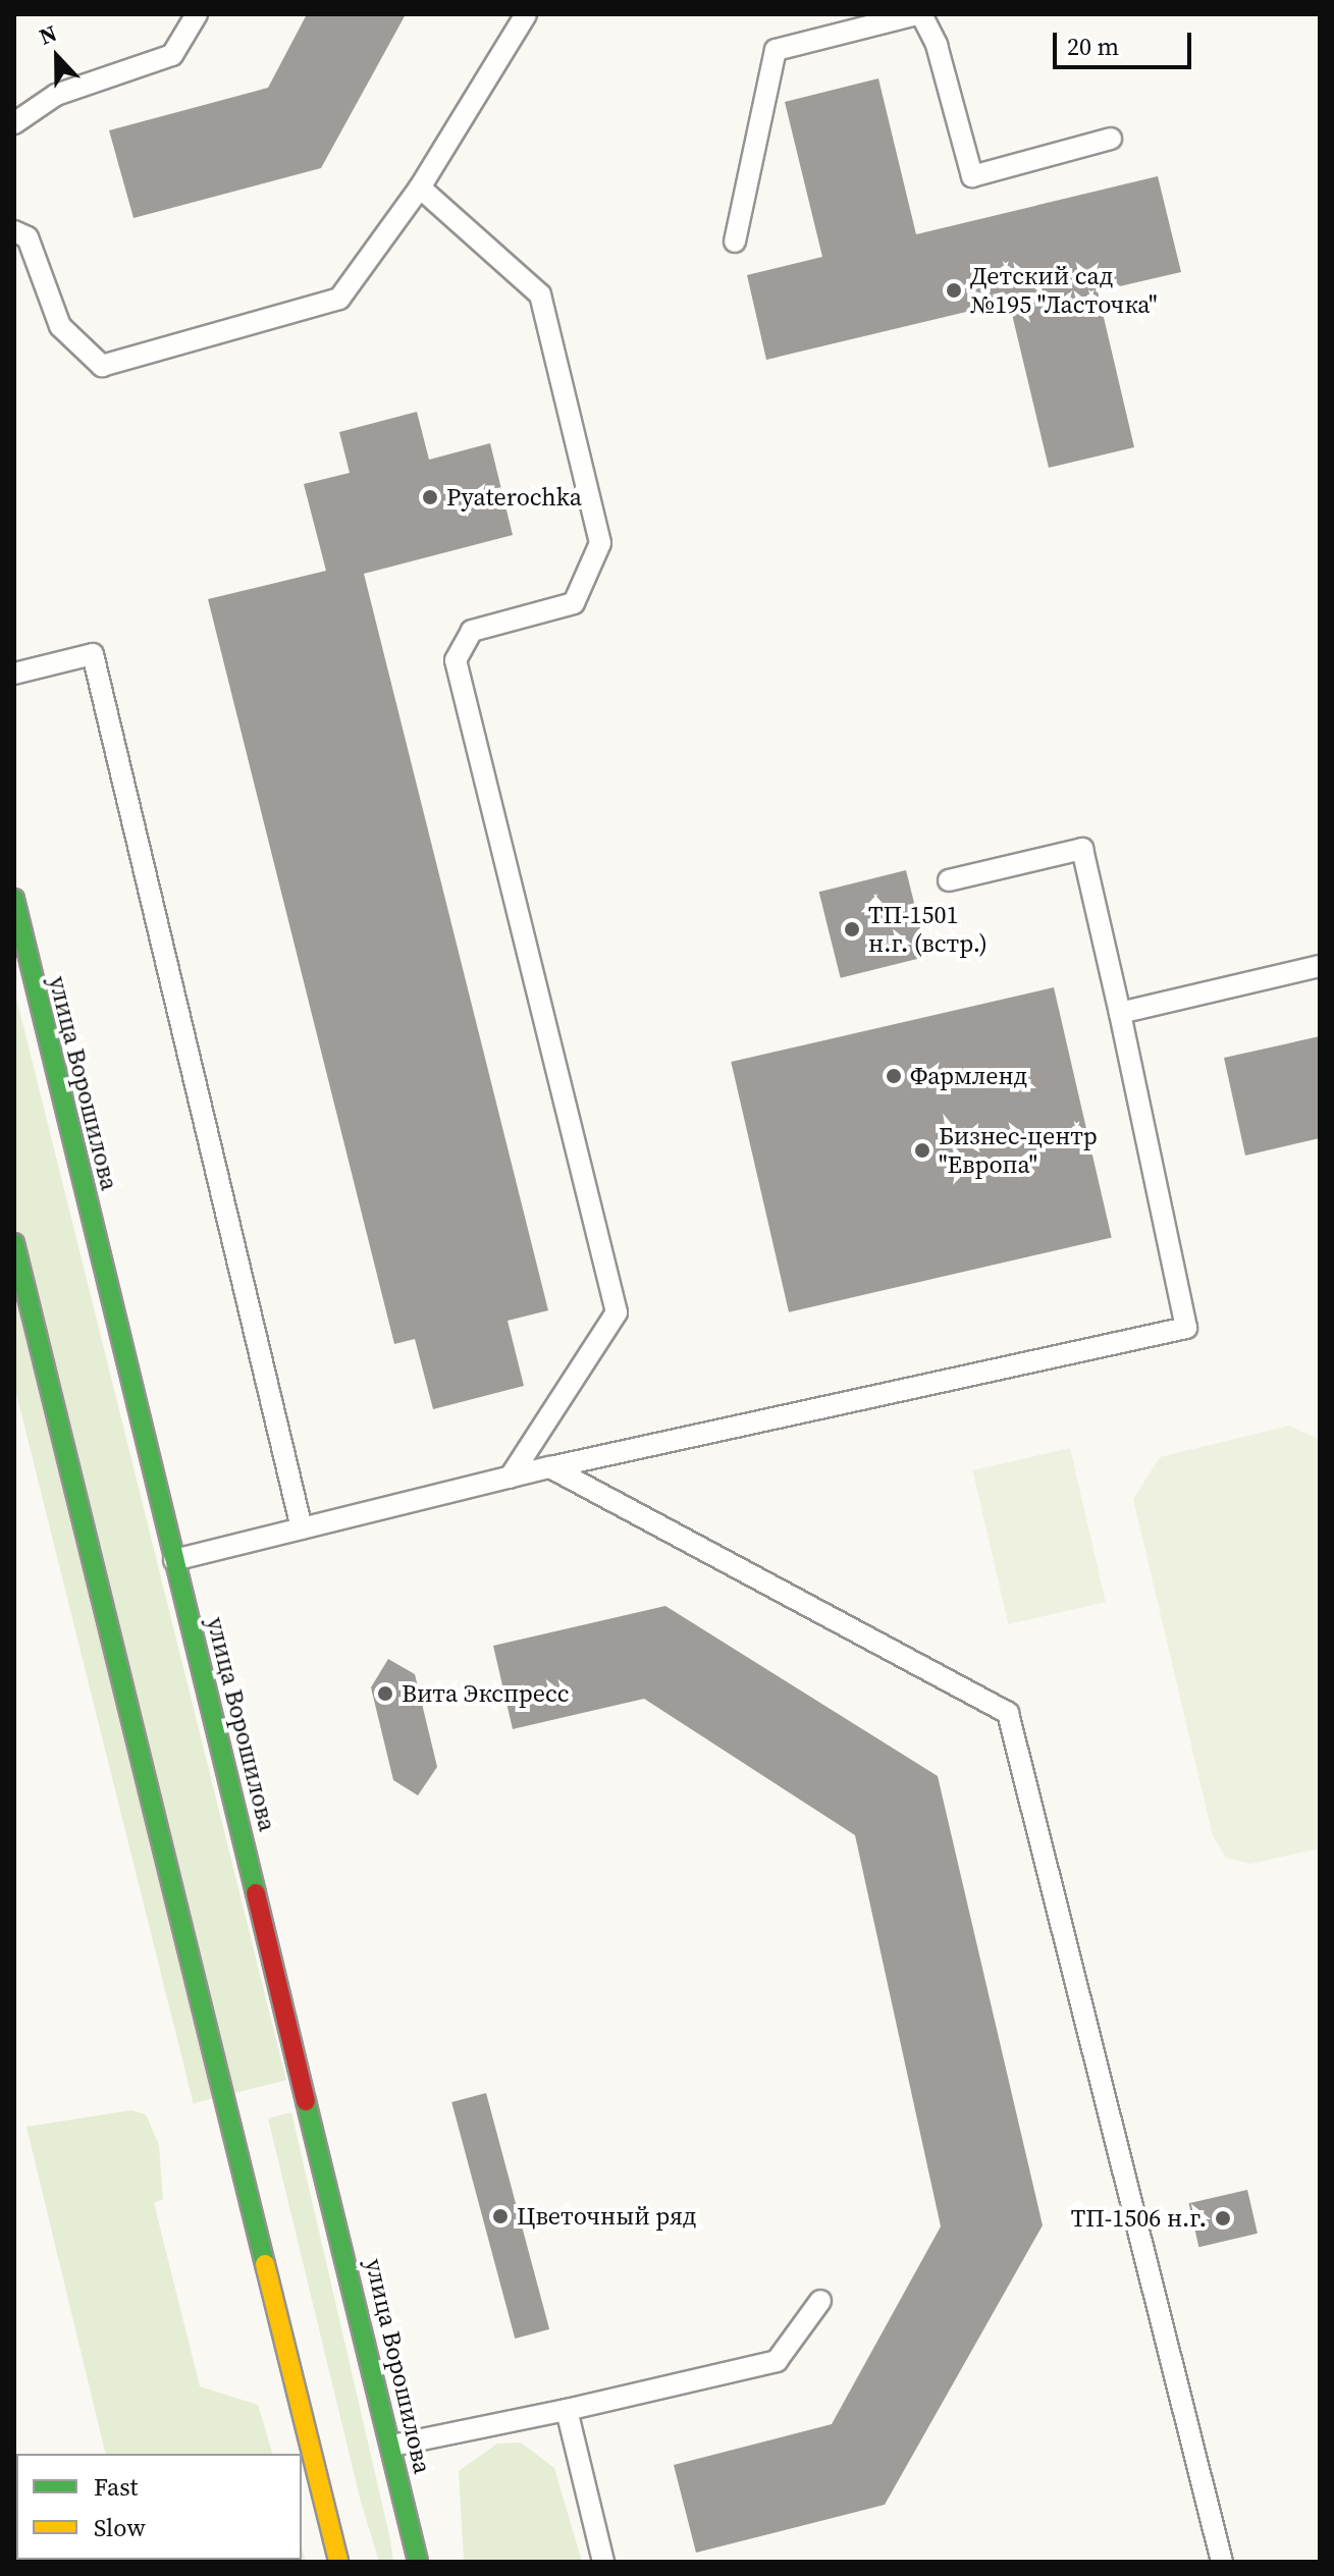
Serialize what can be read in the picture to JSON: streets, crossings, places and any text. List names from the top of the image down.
{
  "streets": {
    "main road": ["улица Ворошилова"]
  },
  "places": [
    "Детский сад №195 \"Ласточка\"",
    "Pyaterochka",
    "ТП-1501 н.г. (встр.)",
    "Фармленд",
    "Бизнес-центр \"Европа\"",
    "Вита Экспресс",
    "Цветочный ряд",
    "ТП-1506 н.г."
  ],
  "legend": ["Fast", "Slow"],
  "scale_bar": "20 m",
  "north": "top"
}
